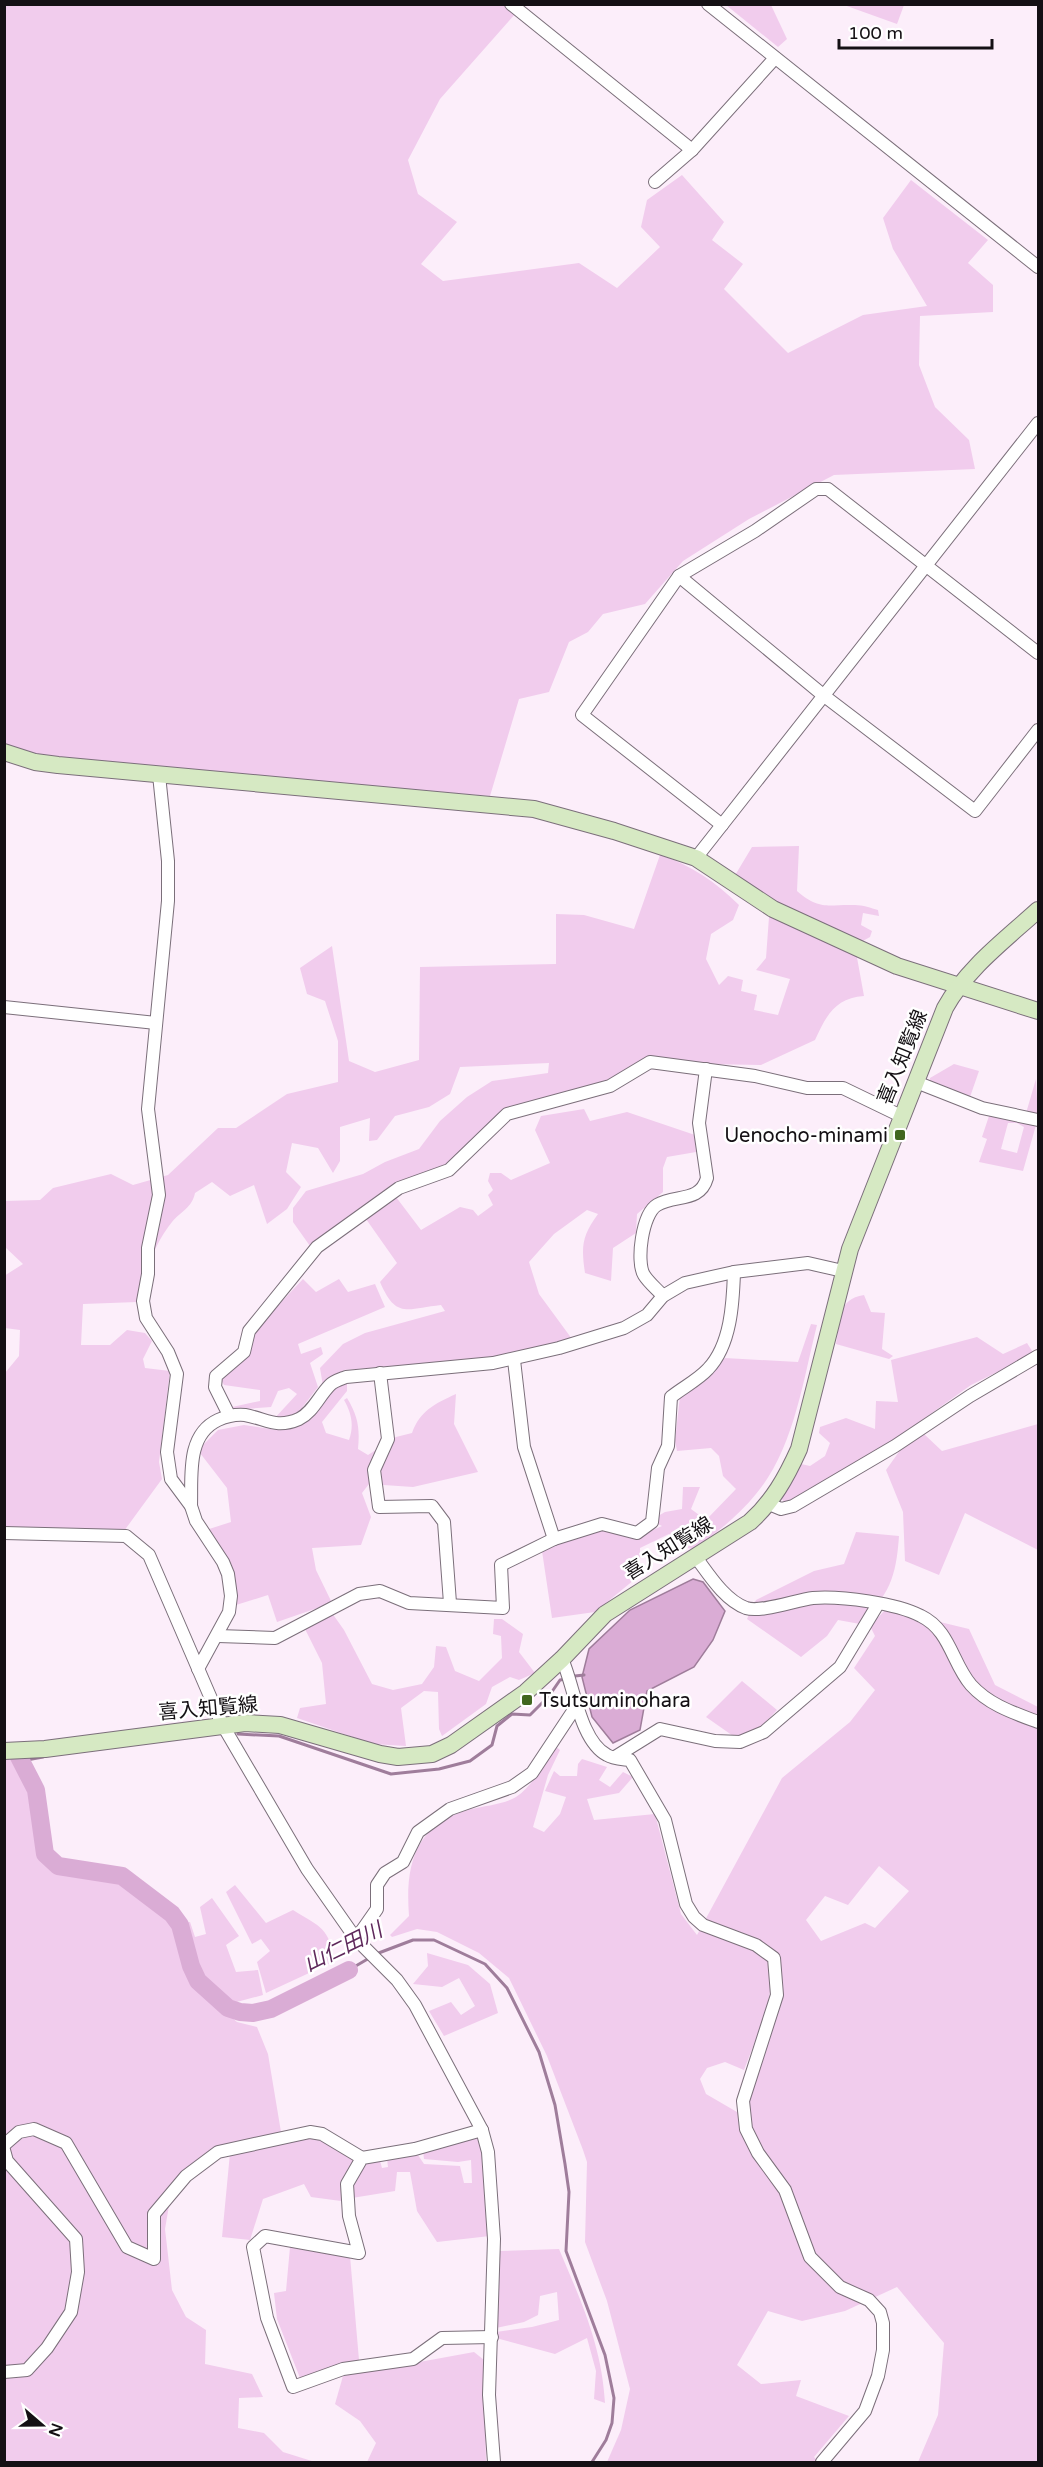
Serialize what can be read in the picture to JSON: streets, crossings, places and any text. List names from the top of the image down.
{
  "streets": {
    "main road": ["喜入知覧線"]
  },
  "water": ["山仁田川"],
  "places": {
    "transit": ["Uenocho-minami", "Tsutsuminohara"]
  },
  "scale_bar": "100 m",
  "north": "right"
}
